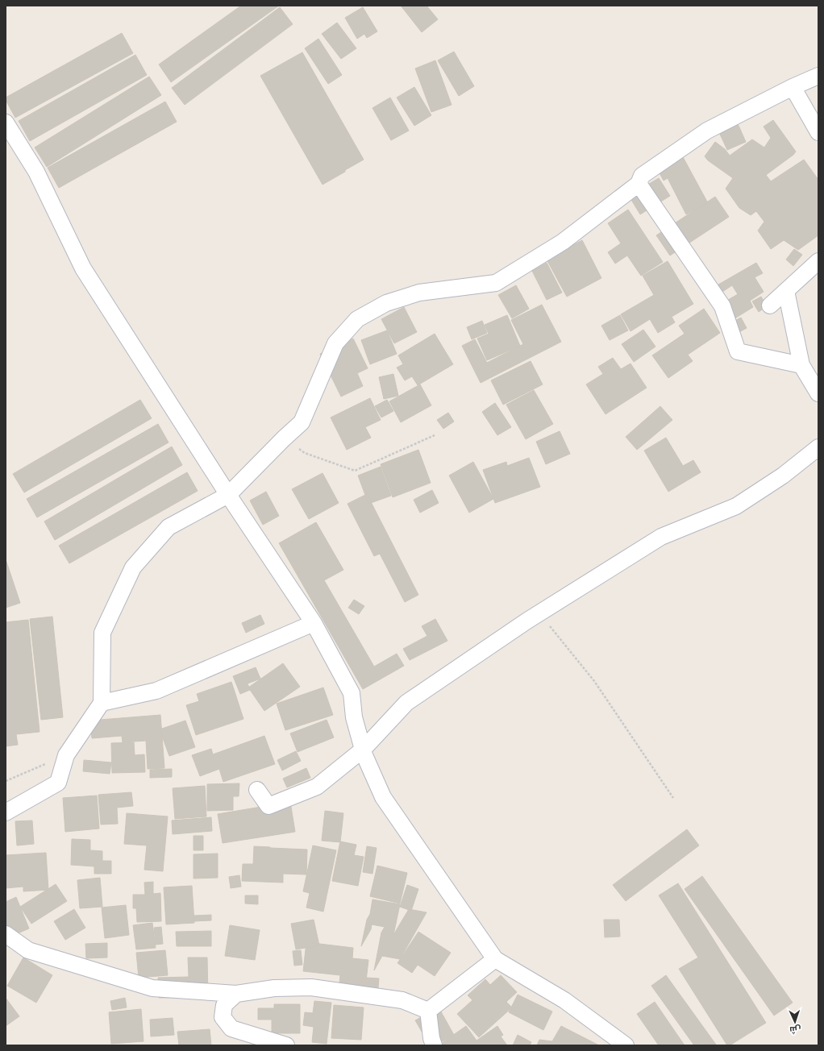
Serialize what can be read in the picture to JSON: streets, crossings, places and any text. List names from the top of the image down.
{
  "north": "bottom"
}
